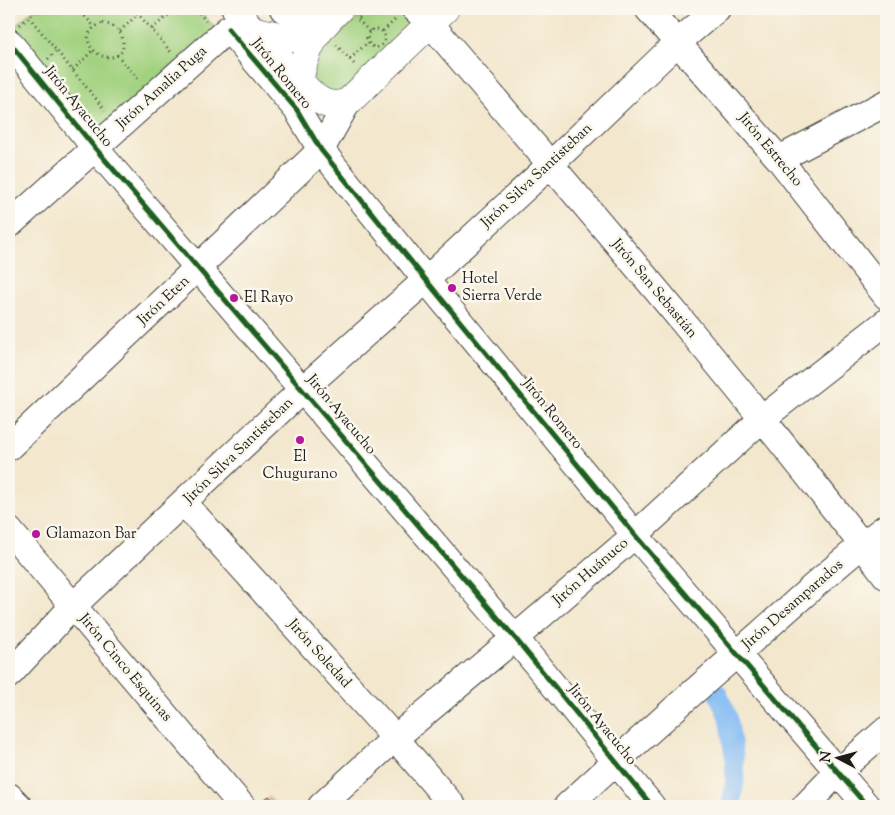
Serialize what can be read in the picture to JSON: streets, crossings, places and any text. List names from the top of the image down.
{
  "streets": {
    "street": [
      "Jirón Romero",
      "Jirón Amalia Puga",
      "Jirón Ayacucho",
      "Jirón Estrecho",
      "Jirón Silva Santisteban",
      "Jirón San Sebastián",
      "Jirón Eten",
      "Jirón Huánuco",
      "Jirón Desamparados",
      "Jirón Soledad",
      "Jirón Cinco Esquinas"
    ]
  },
  "crossings": [
    ["Jirón Romero", "Jirón Amalia Puga"],
    ["Jirón Romero", "Jirón Silva Santisteban"],
    ["Jirón Romero", "Jirón Eten"],
    ["Jirón Romero", "Jirón Huánuco"],
    ["Jirón Romero", "Jirón Desamparados"],
    ["Jirón Amalia Puga", "Jirón Ayacucho"],
    ["Jirón Ayacucho", "Jirón Silva Santisteban"],
    ["Jirón Ayacucho", "Jirón Eten"],
    ["Jirón Ayacucho", "Jirón Huánuco"],
    ["Jirón Ayacucho", "Jirón Desamparados"],
    ["Jirón Estrecho", "Jirón Silva Santisteban"],
    ["Jirón Silva Santisteban", "Jirón San Sebastián"],
    ["Jirón Silva Santisteban", "Jirón Soledad"],
    ["Jirón Silva Santisteban", "Jirón Cinco Esquinas"],
    ["Jirón San Sebastián", "Jirón Huánuco"],
    ["Jirón San Sebastián", "Jirón Desamparados"],
    ["Jirón Huánuco", "Jirón Soledad"]
  ],
  "places": [
    "Hotel Sierra Verde",
    "El Rayo",
    "El Chugurano",
    "Glamazon Bar"
  ],
  "north": "left"
}
